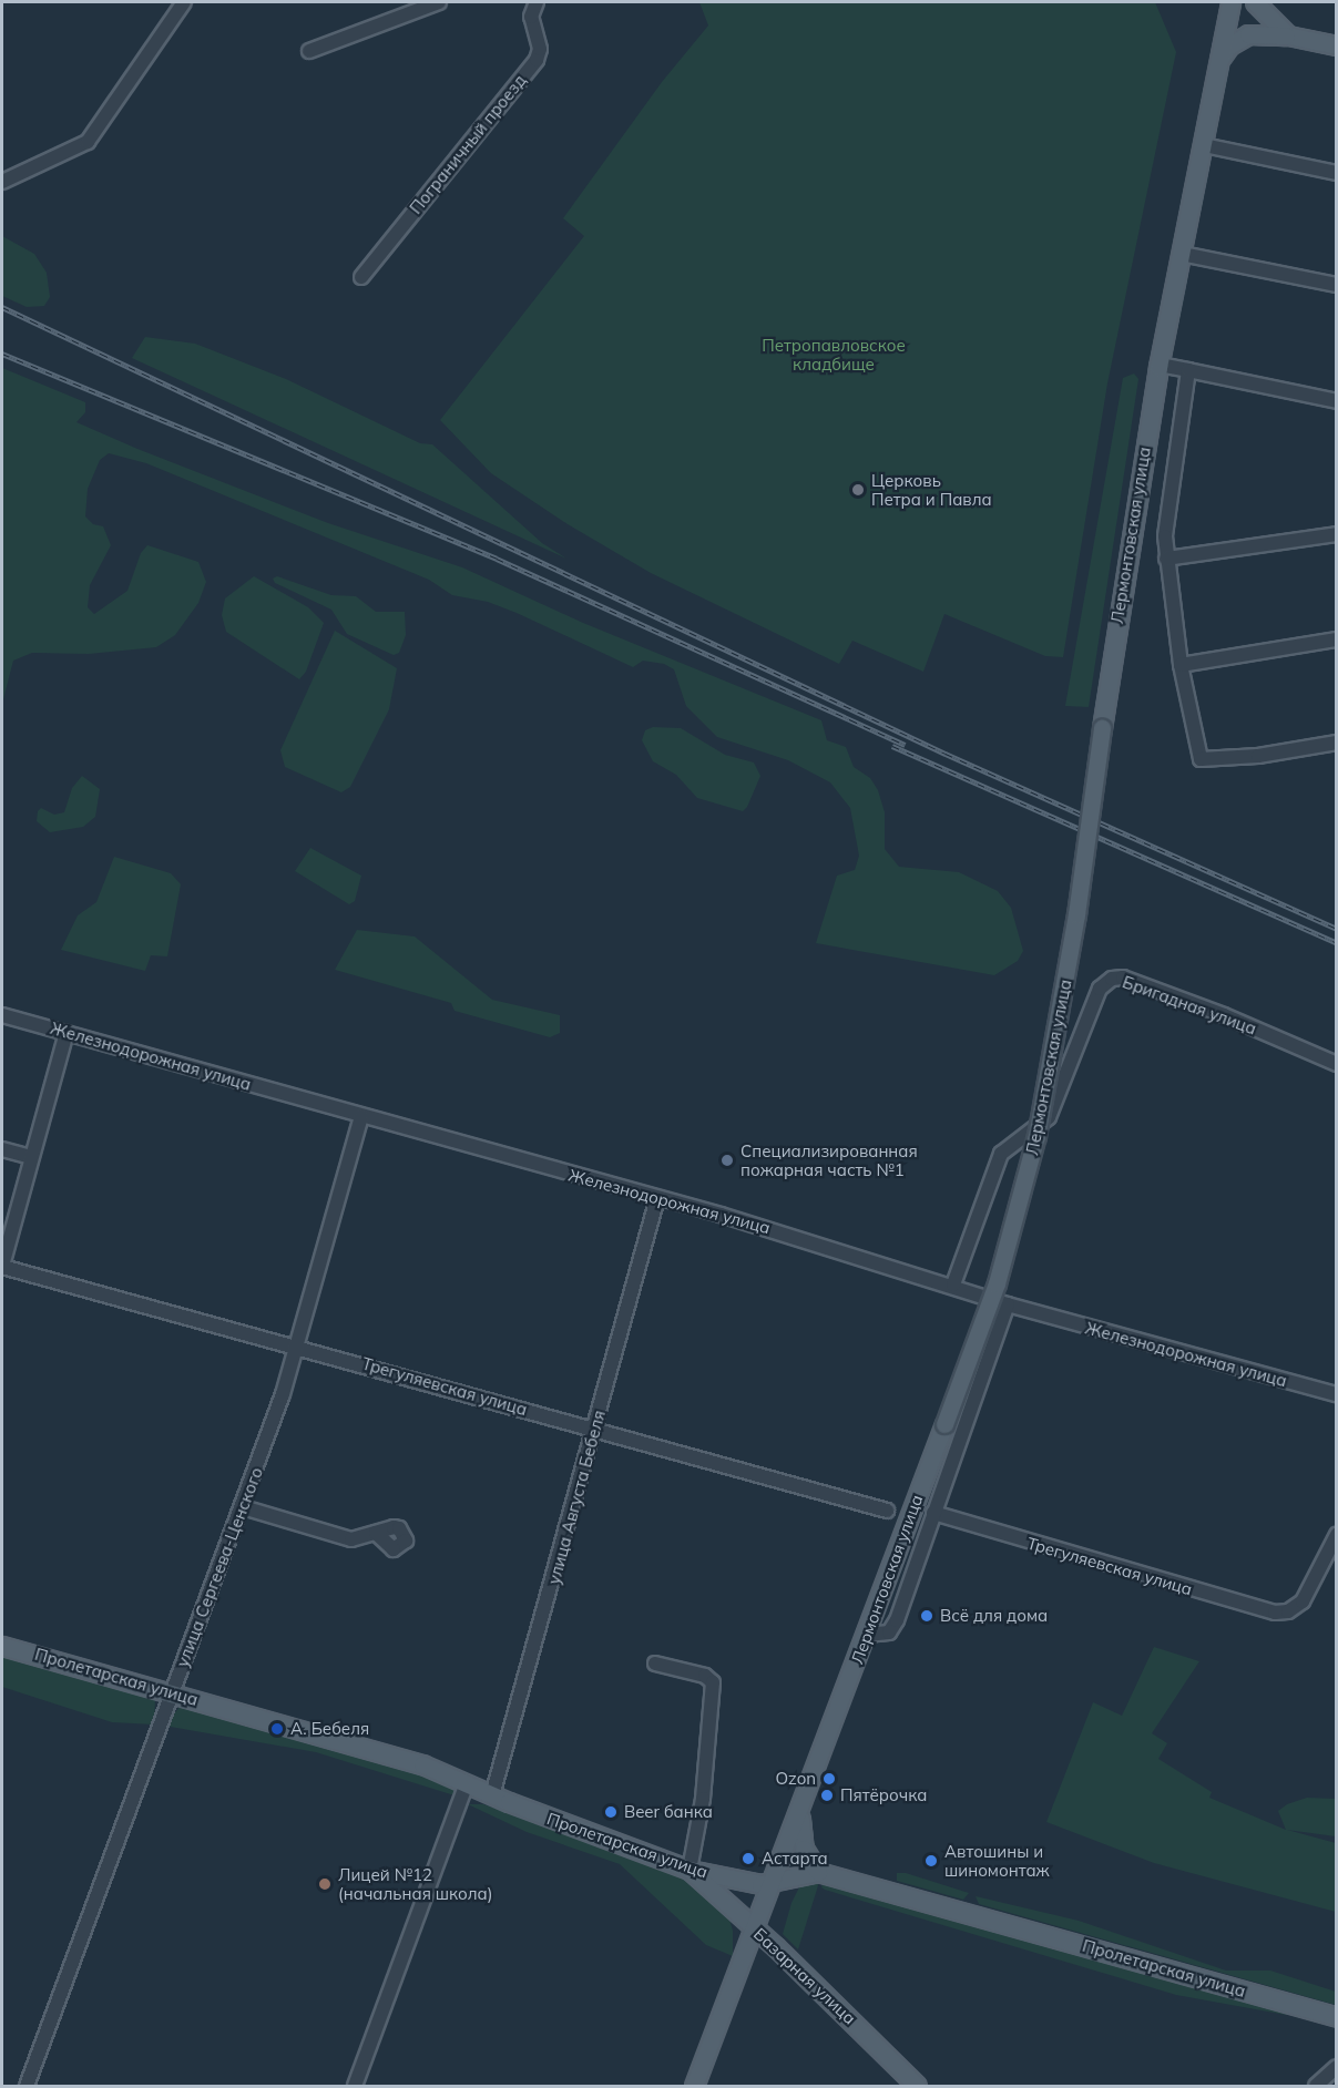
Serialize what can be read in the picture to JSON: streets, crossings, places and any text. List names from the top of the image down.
{
  "streets": {
    "main road": ["Лермонтовская улица", "Пролетарская улица", "Базарная улица"],
    "street": [
      "Пограничный проезд",
      "Бригадная улица",
      "Железнодорожная улица",
      "Трегуляевская улица",
      "улица Августа Бебеля",
      "улица Сергеева-Ценского"
    ]
  },
  "crossings": [
    ["Лермонтовская улица", "Пролетарская улица"],
    ["Лермонтовская улица", "Базарная улица"],
    ["Бригадная улица", "Железнодорожная улица"],
    ["Железнодорожная улица", "улица Августа Бебеля"],
    ["Железнодорожная улица", "улица Сергеева-Ценского"],
    ["Трегуляевская улица", "улица Августа Бебеля"],
    ["Трегуляевская улица", "улица Сергеева-Ценского"],
    ["улица Августа Бебеля", "Пролетарская улица"],
    ["улица Сергеева-Ценского", "Пролетарская улица"],
    ["Пролетарская улица", "Базарная улица"]
  ],
  "parks": ["Петропавловское кладбище"],
  "places": [
    "Церковь Петра и Павла",
    "Специализированная пожарная часть №1",
    "Всё для дома",
    "А. Бебеля",
    "Ozon",
    "Пятёрочка",
    "Beer банка",
    "Астарта",
    "Автошины и шиномонтаж",
    "Лицей №12 (начальная школа)"
  ]
}
